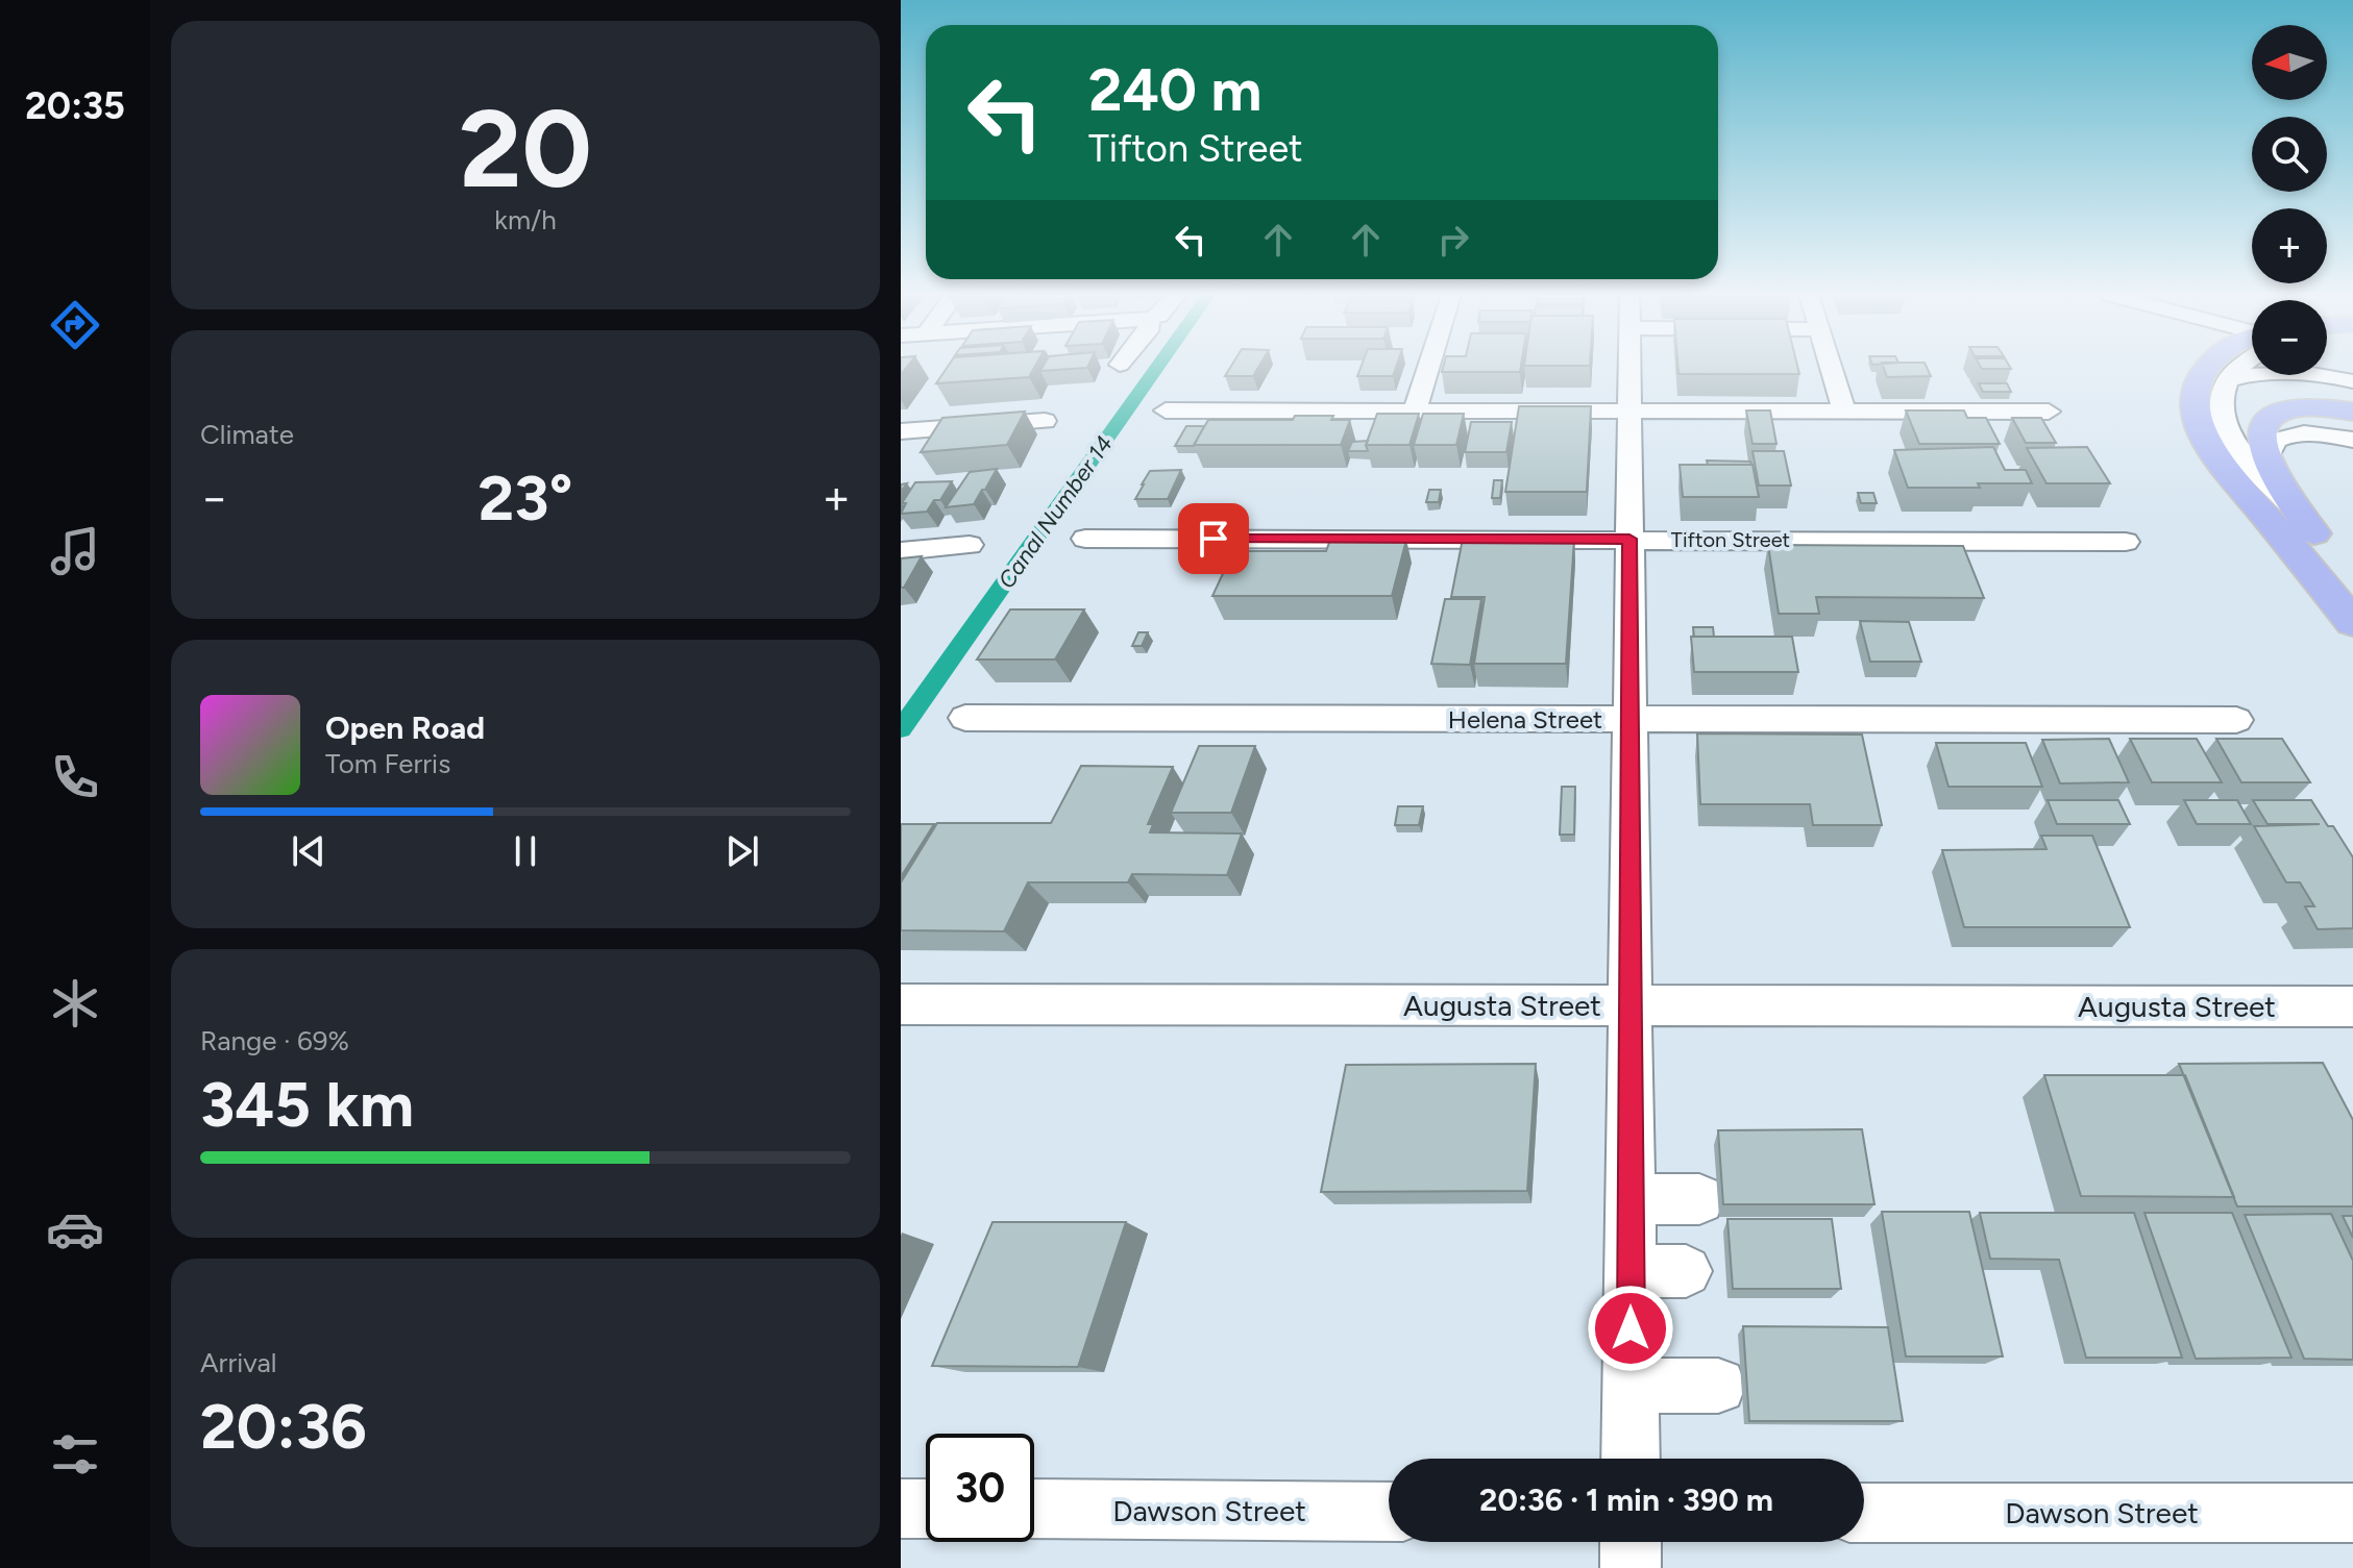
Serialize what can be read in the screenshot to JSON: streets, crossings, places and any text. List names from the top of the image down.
{
  "streets": {
    "street": [
      "Tifton Street",
      "Helena Street",
      "Augusta Street",
      "Dawson Street"
    ]
  },
  "water": ["Canal Number 14"],
  "north": "left",
  "page": {
    "tabs": "20:35",
    "tile": [
      ["20", "km/h"],
      "Climate",
      ["Range · 69%", "345 km"],
      ["Arrival", "20:36"]
    ],
    "map_buttons": ["+", "−"],
    "turn": ["240 m", "Tifton Street"],
    "heat": ["−", "23°", "+"],
    "song": ["Open Road", "Tom Ferris"],
    "limit": "30",
    "trip": "20:36 · 1 min · 390 m"
  }
}
